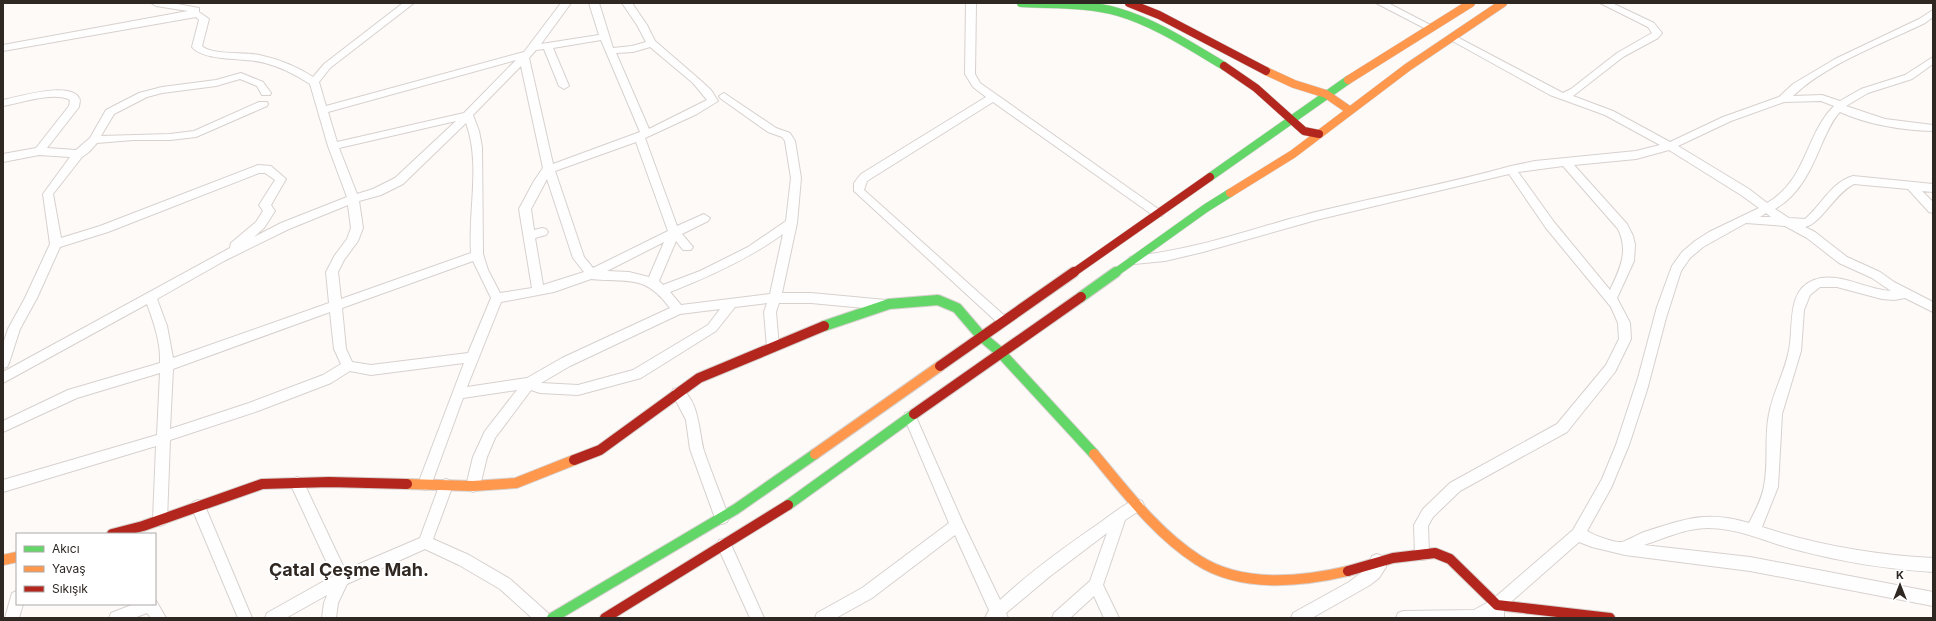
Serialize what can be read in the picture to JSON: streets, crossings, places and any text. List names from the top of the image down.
{
  "districts": ["Çatal Çeşme Mah."],
  "legend": ["Akıcı", "Yavaş", "Sıkışık"],
  "north": "top"
}
